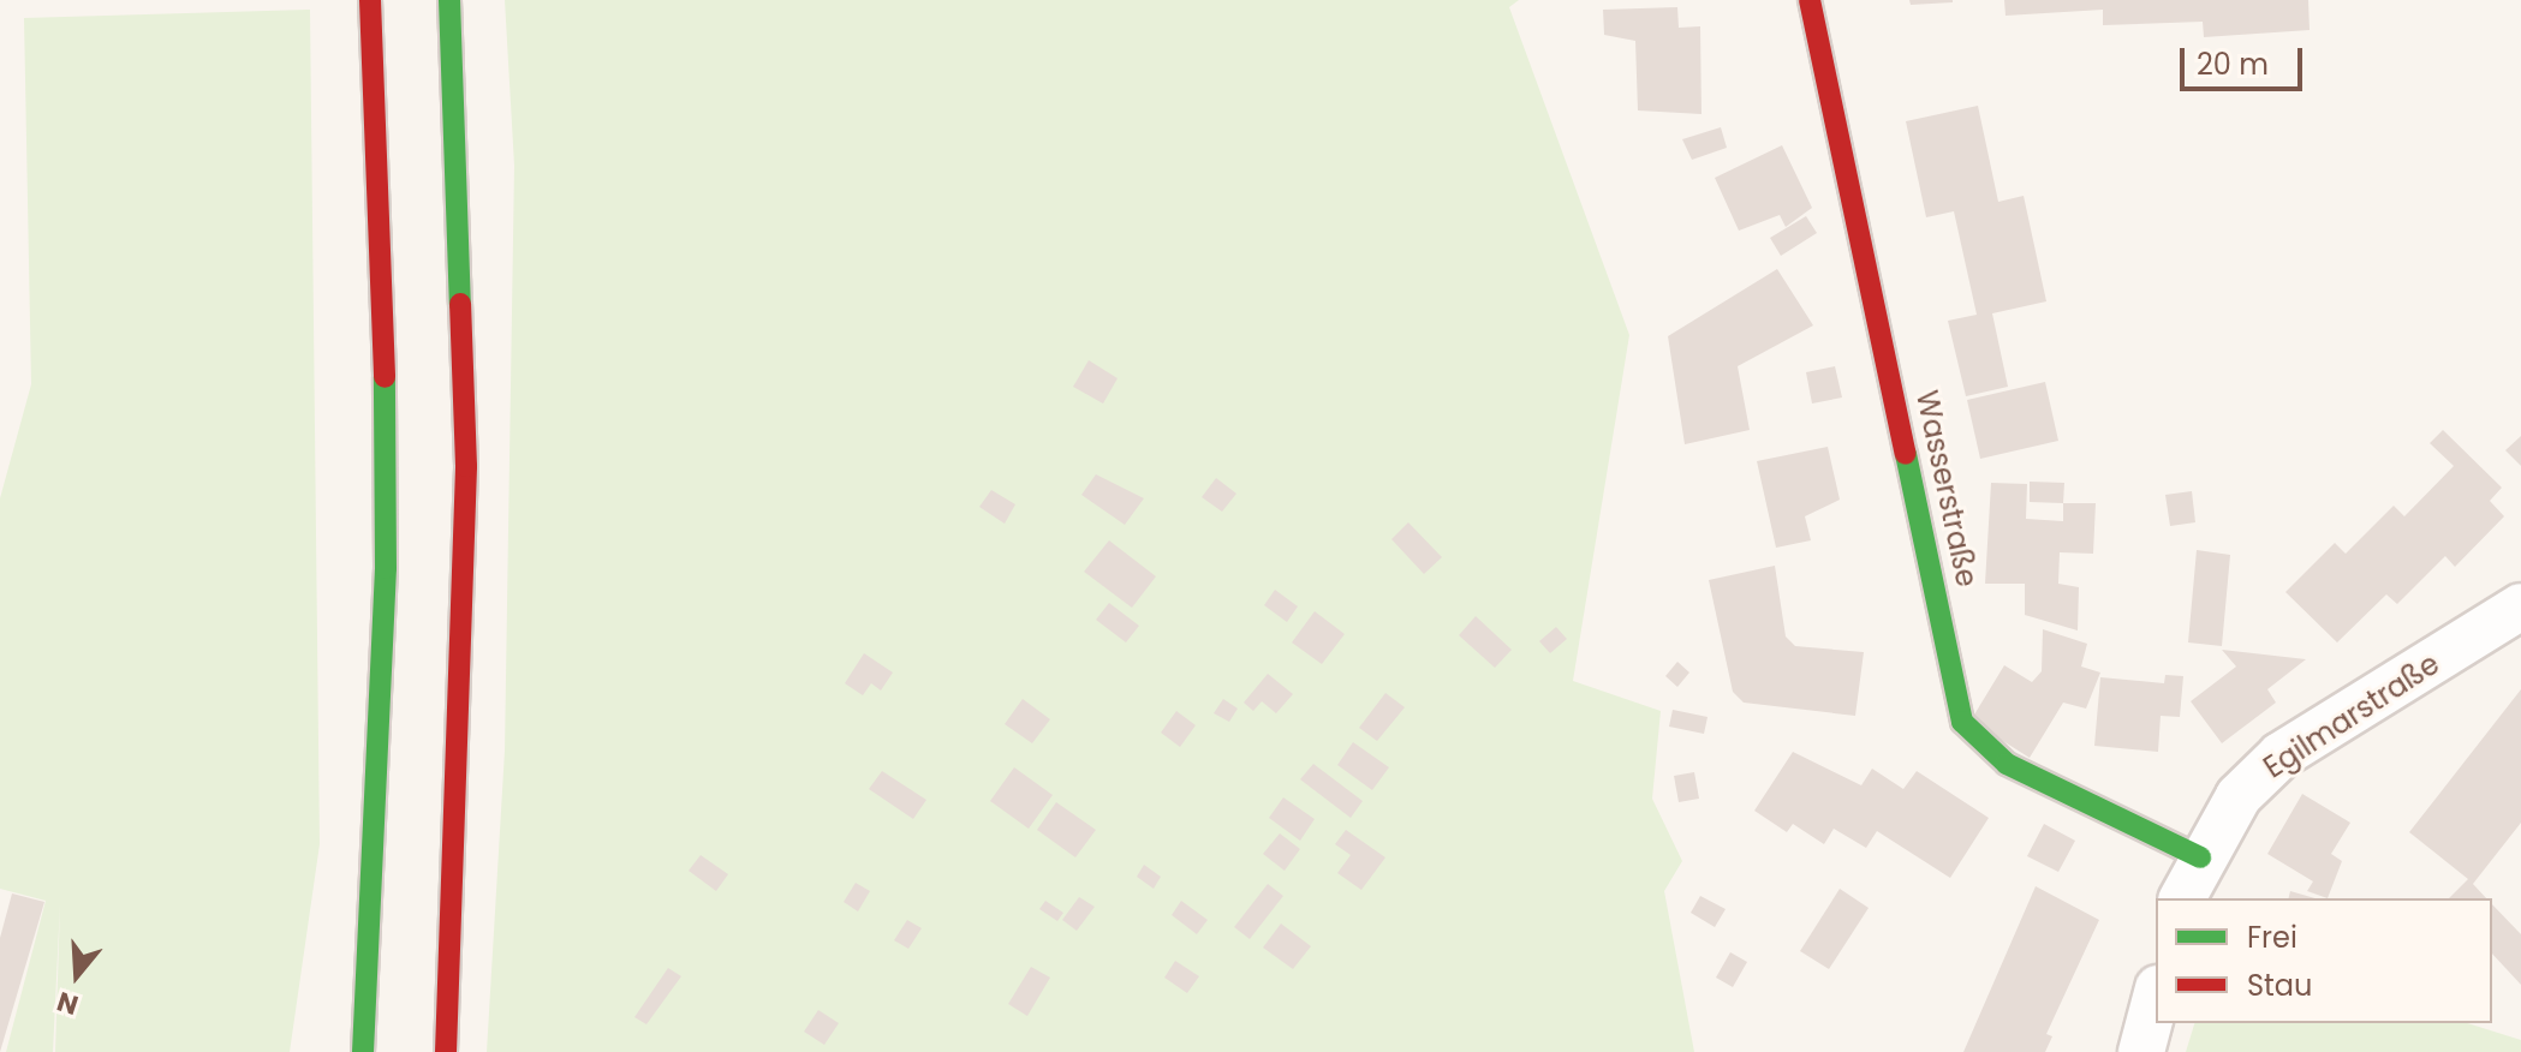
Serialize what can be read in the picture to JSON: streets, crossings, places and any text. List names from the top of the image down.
{
  "streets": {
    "main road": ["Wasserstraße"],
    "street": ["Egilmarstraße"]
  },
  "crossings": [
    ["Wasserstraße", "Egilmarstraße"]
  ],
  "legend": ["Frei", "Stau"],
  "scale_bar": "20 m",
  "north": "bottom"
}
